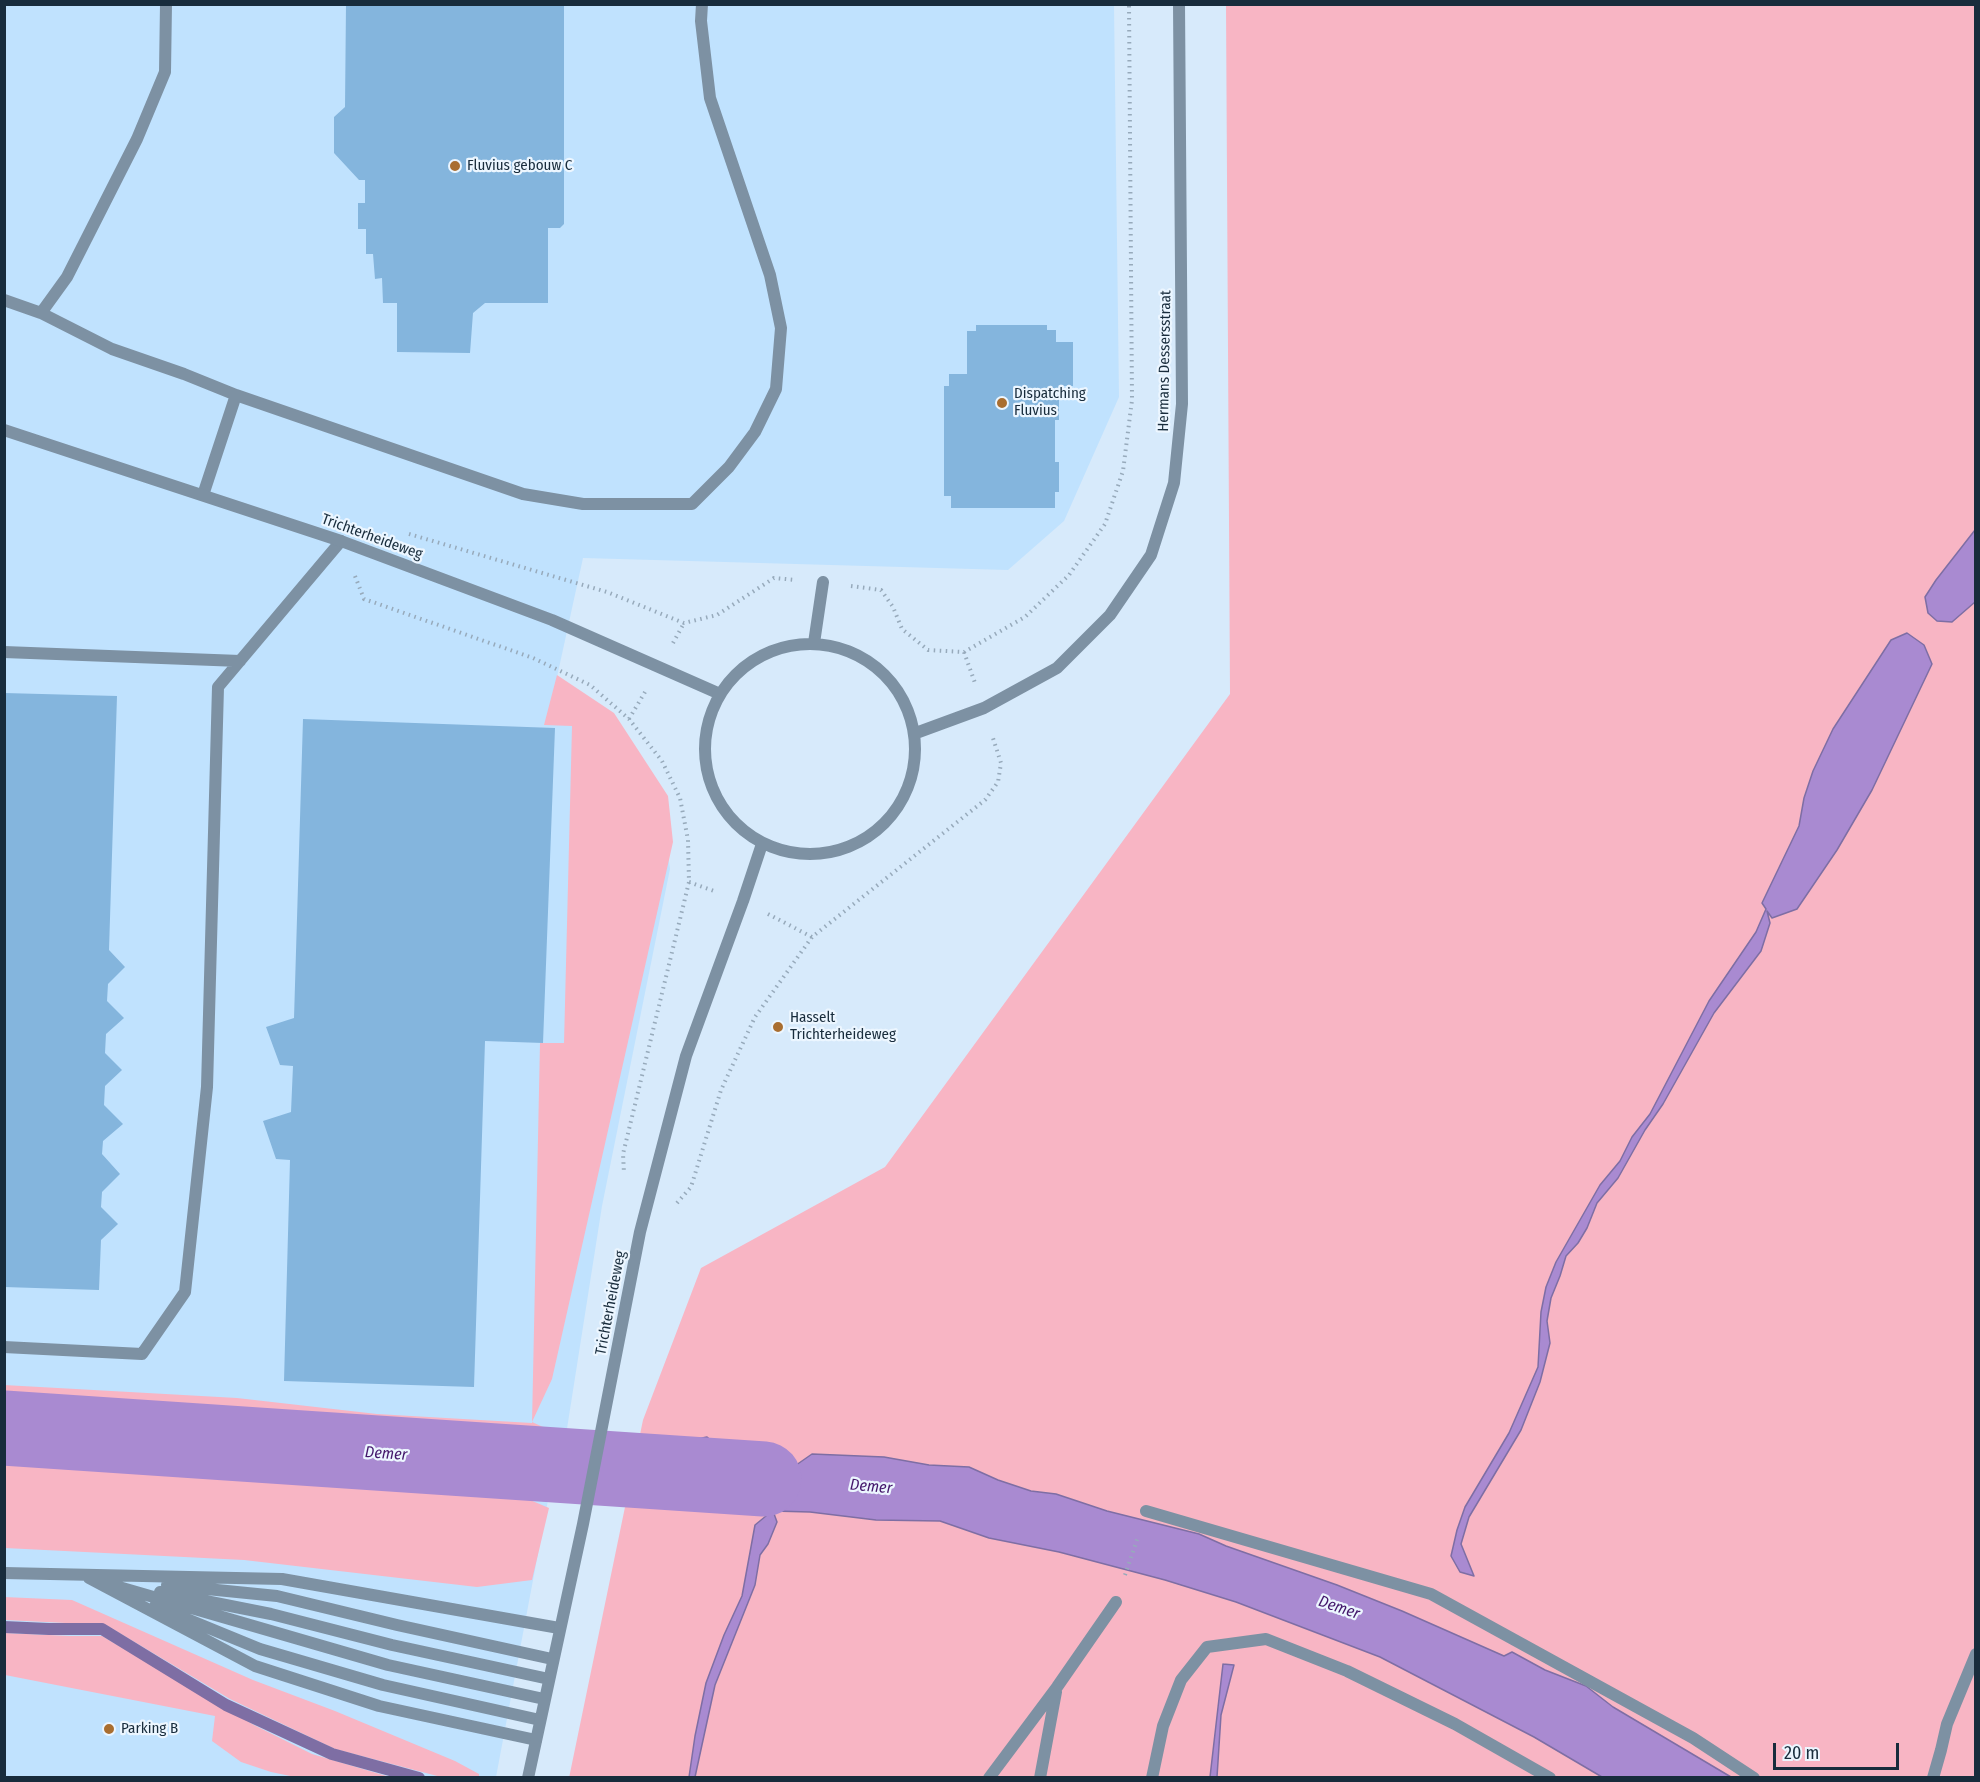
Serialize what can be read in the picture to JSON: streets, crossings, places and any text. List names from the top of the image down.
{
  "streets": {
    "street": ["Hermans Dessersstraat", "Trichterheideweg"]
  },
  "crossings": [
    ["Hermans Dessersstraat", "Trichterheideweg"]
  ],
  "water": ["Demer"],
  "places": [
    "Fluvius gebouw C",
    "Dispatching Fluvius",
    "Hasselt Trichterheideweg",
    "Parking B"
  ],
  "scale_bar": "20 m"
}
